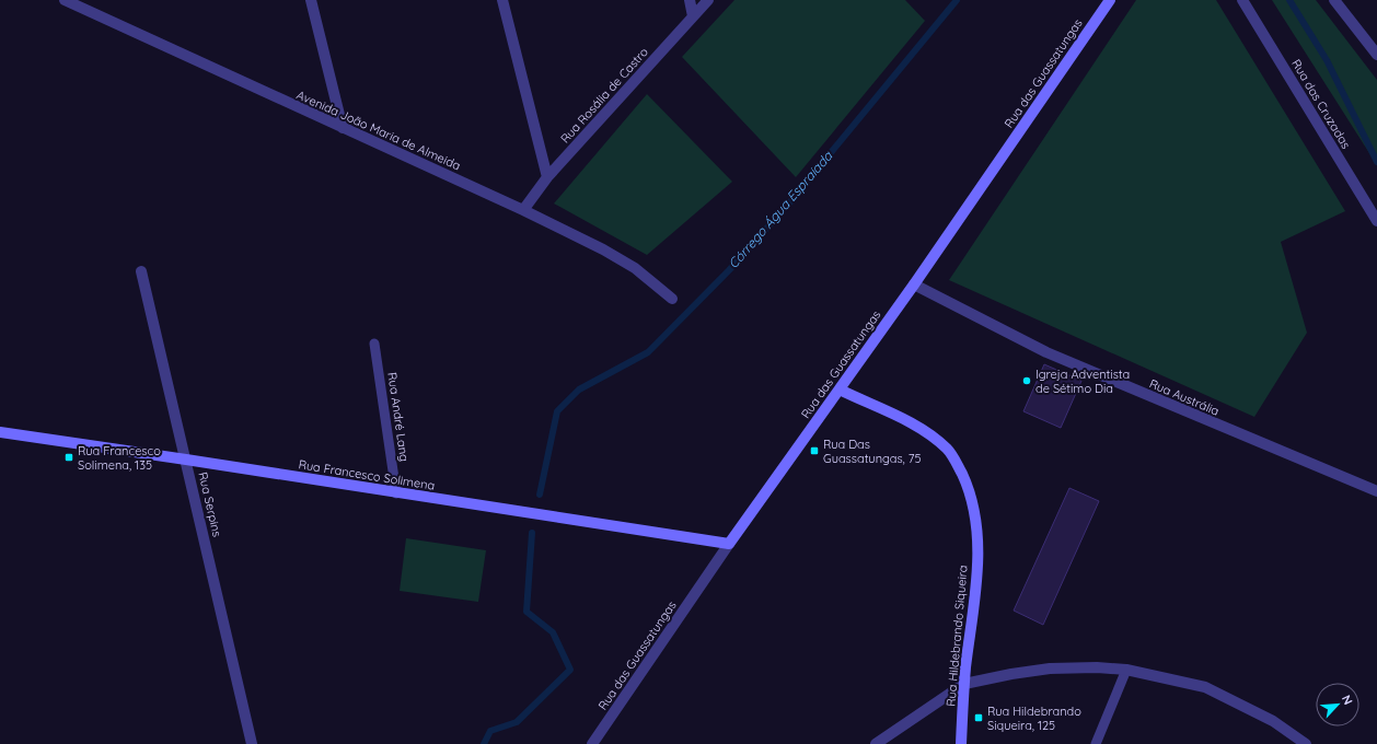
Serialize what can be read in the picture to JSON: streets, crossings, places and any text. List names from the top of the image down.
{
  "streets": {
    "street": [
      "Rua das Guassatungas",
      "Rua Rosália de Castro",
      "Rua das Cruzadas",
      "Avenida João Maria de Almeida",
      "Rua Austrália",
      "Rua Francesco Solimena",
      "Rua Serpins",
      "Rua Hildebrando Siqueira"
    ],
    "lane": ["Rua André Lang"]
  },
  "crossings": [
    ["Rua das Guassatungas", "Rua Austrália"],
    ["Rua das Guassatungas", "Rua Francesco Solimena"],
    ["Rua das Guassatungas", "Rua Hildebrando Siqueira"],
    ["Rua Rosália de Castro", "Avenida João Maria de Almeida"],
    ["Rua André Lang", "Rua Francesco Solimena"],
    ["Rua Francesco Solimena", "Rua Serpins"]
  ],
  "water": ["Córrego Água Espraiada"],
  "places": {
    "other": ["Igreja Adventista de Sétimo Dia"],
    "transit": ["Rua Das Guassatungas, 75", "Rua Francesco Solimena, 135", "Rua Hildebrando Siqueira, 125"]
  },
  "north": "top right"
}
